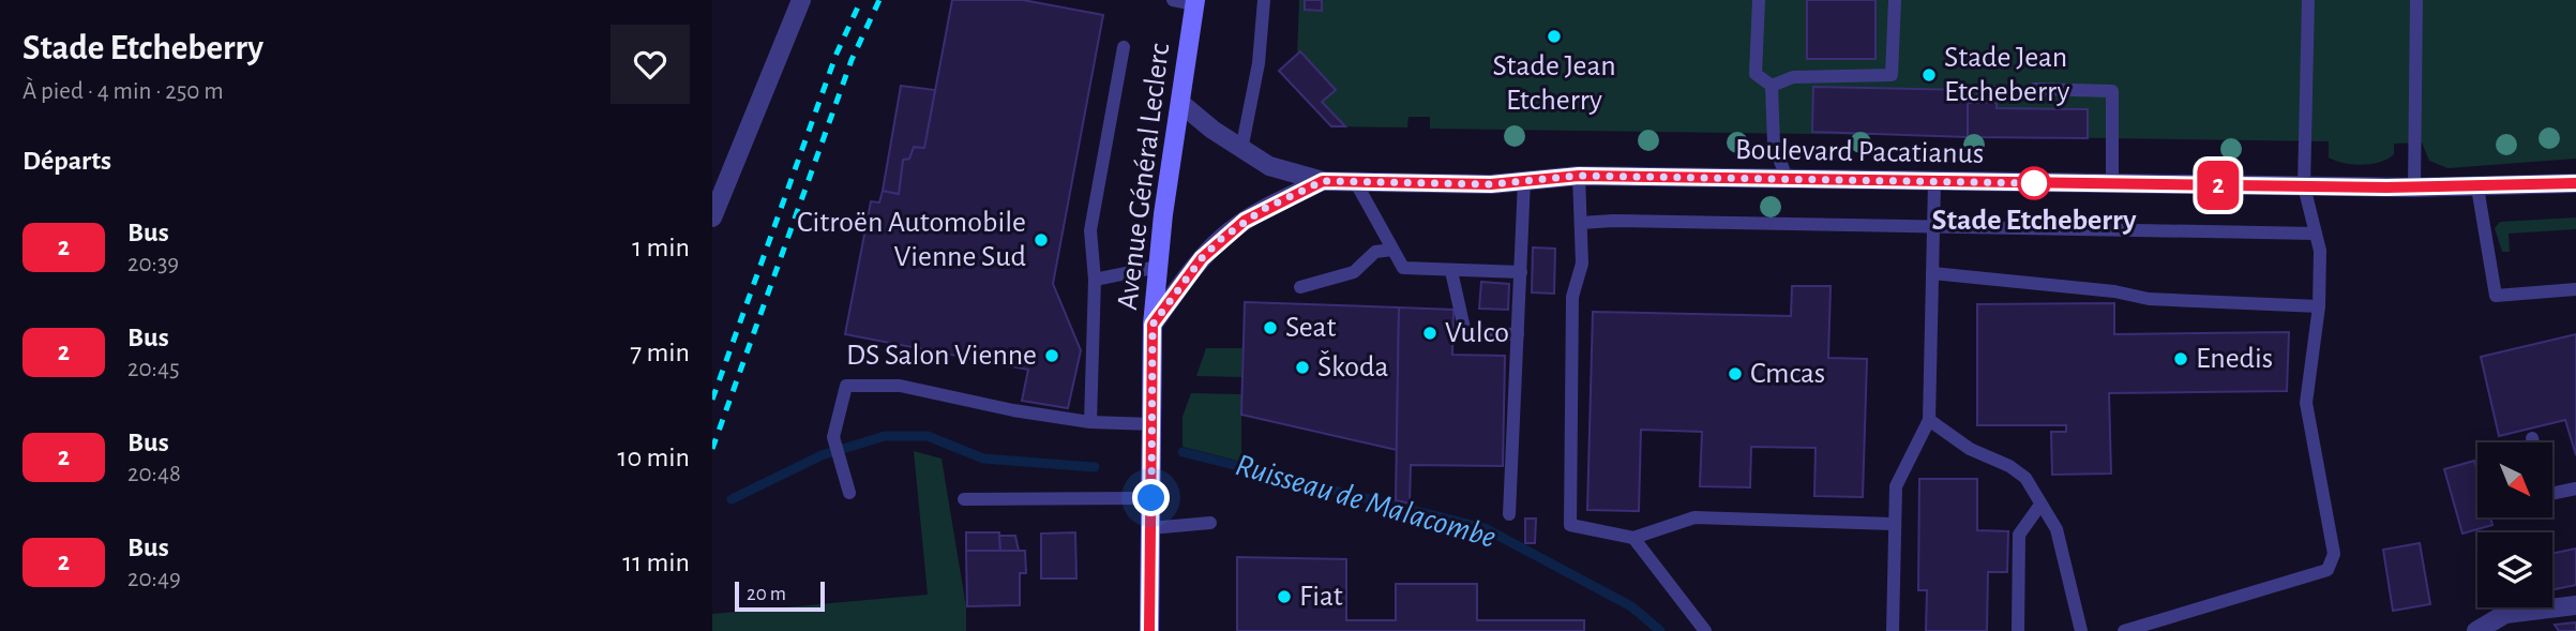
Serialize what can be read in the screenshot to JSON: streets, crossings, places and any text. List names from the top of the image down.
{
  "streets": {
    "main road": ["Avenue Général Leclerc"],
    "street": ["Boulevard Pacatianus"]
  },
  "crossings": [
    ["Boulevard Pacatianus", "Avenue Général Leclerc"]
  ],
  "water": ["Ruisseau de Malacombe"],
  "places": [
    "Stade Jean Etcherry",
    "Stade Jean Etcheberry",
    "Stade Etcheberry",
    "Citroën Automobile Vienne Sud",
    "Seat",
    "Vulco",
    "DS Salon Vienne",
    "Enedis",
    "Škoda",
    "Cmcas",
    "Fiat"
  ],
  "lines": ["bus line 2"],
  "scale_bar": "20 m",
  "north": "bottom right",
  "page": {
    "heading": [
      ["Stade Etcheberry", "À pied · 4 min · 250 m"],
      "Départs"
    ],
    "on_map": "2",
    "list": [
      {
        "mark": "2",
        "name": "Bus",
        "note": "20:39",
        "value": "1 min"
      },
      {
        "mark": "2",
        "name": "Bus",
        "note": "20:45",
        "value": "7 min"
      },
      {
        "mark": "2",
        "name": "Bus",
        "note": "20:48",
        "value": "10 min"
      },
      {
        "mark": "2",
        "name": "Bus",
        "note": "20:49",
        "value": "11 min"
      }
    ],
    "scale": "20 m"
  }
}
